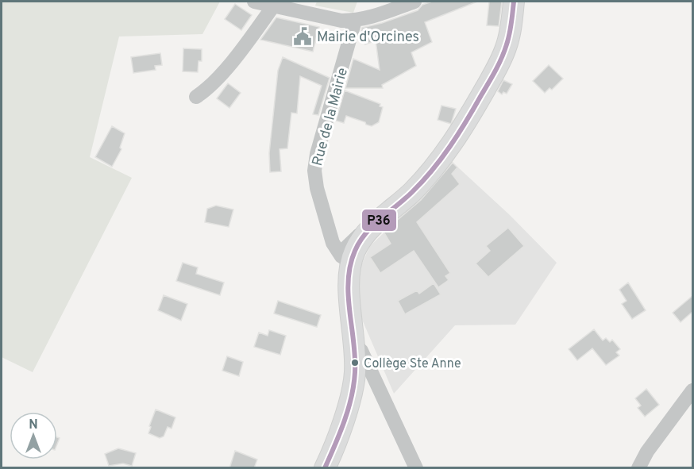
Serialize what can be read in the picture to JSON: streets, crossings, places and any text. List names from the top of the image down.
{
  "streets": {
    "street": ["Rue de la Mairie"]
  },
  "places": {
    "public building": ["Mairie d'Orcines"],
    "other": ["Collège Ste Anne"]
  },
  "lines": ["transit line P36"],
  "north": "top"
}
